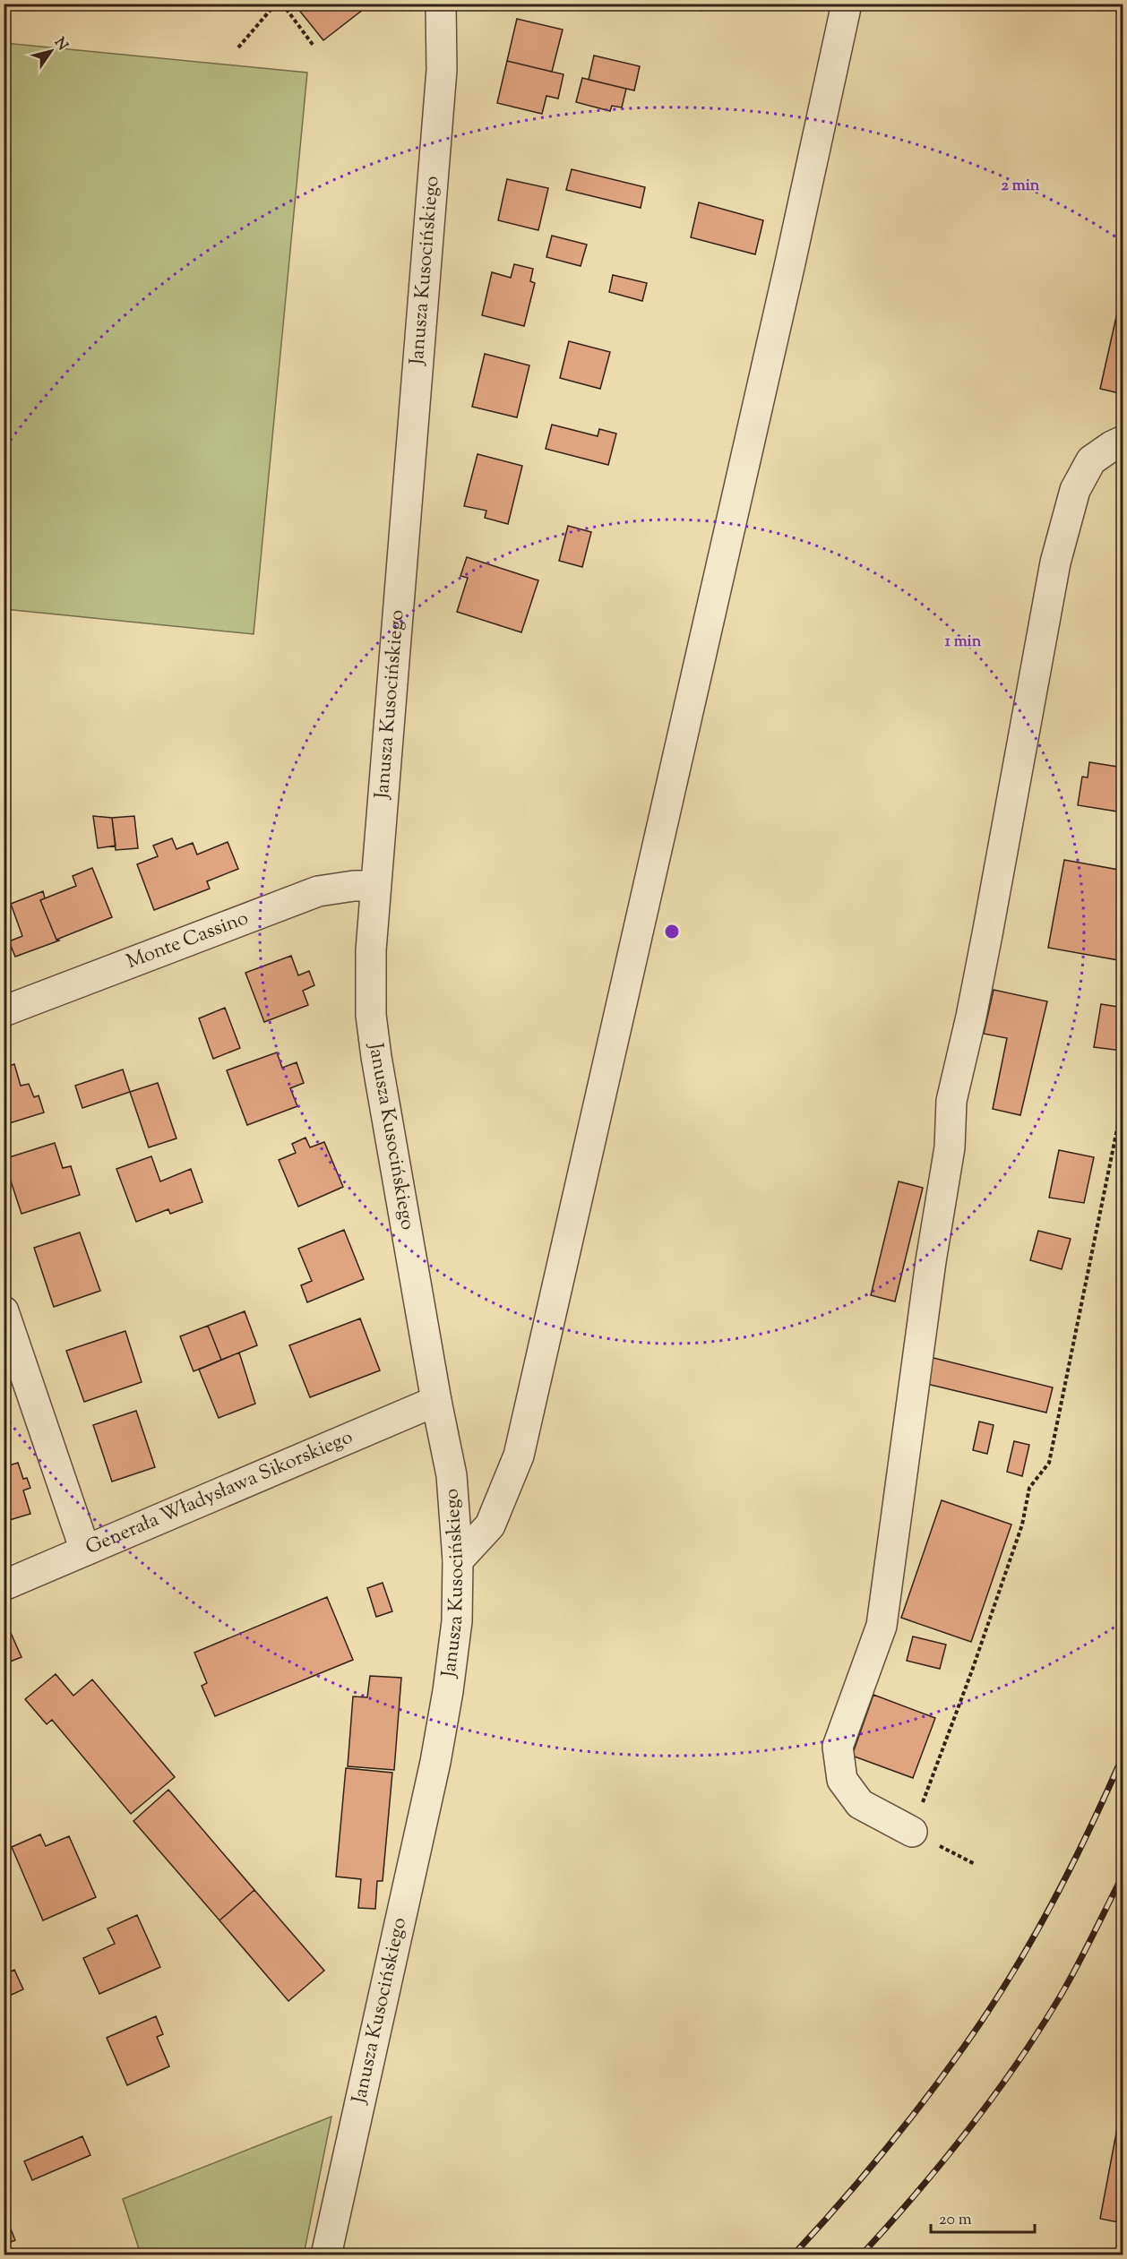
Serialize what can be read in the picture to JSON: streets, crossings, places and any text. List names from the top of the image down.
{
  "streets": {
    "street": ["Janusza Kusocińskiego", "Monte Cassino", "Generała Władysława Sikorskiego"]
  },
  "crossings": [
    ["Janusza Kusocińskiego", "Monte Cassino"],
    ["Janusza Kusocińskiego", "Generała Władysława Sikorskiego"]
  ],
  "scale_bar": "20 m",
  "north": "top right",
  "rings": ["2 min", "1 min"]
}
